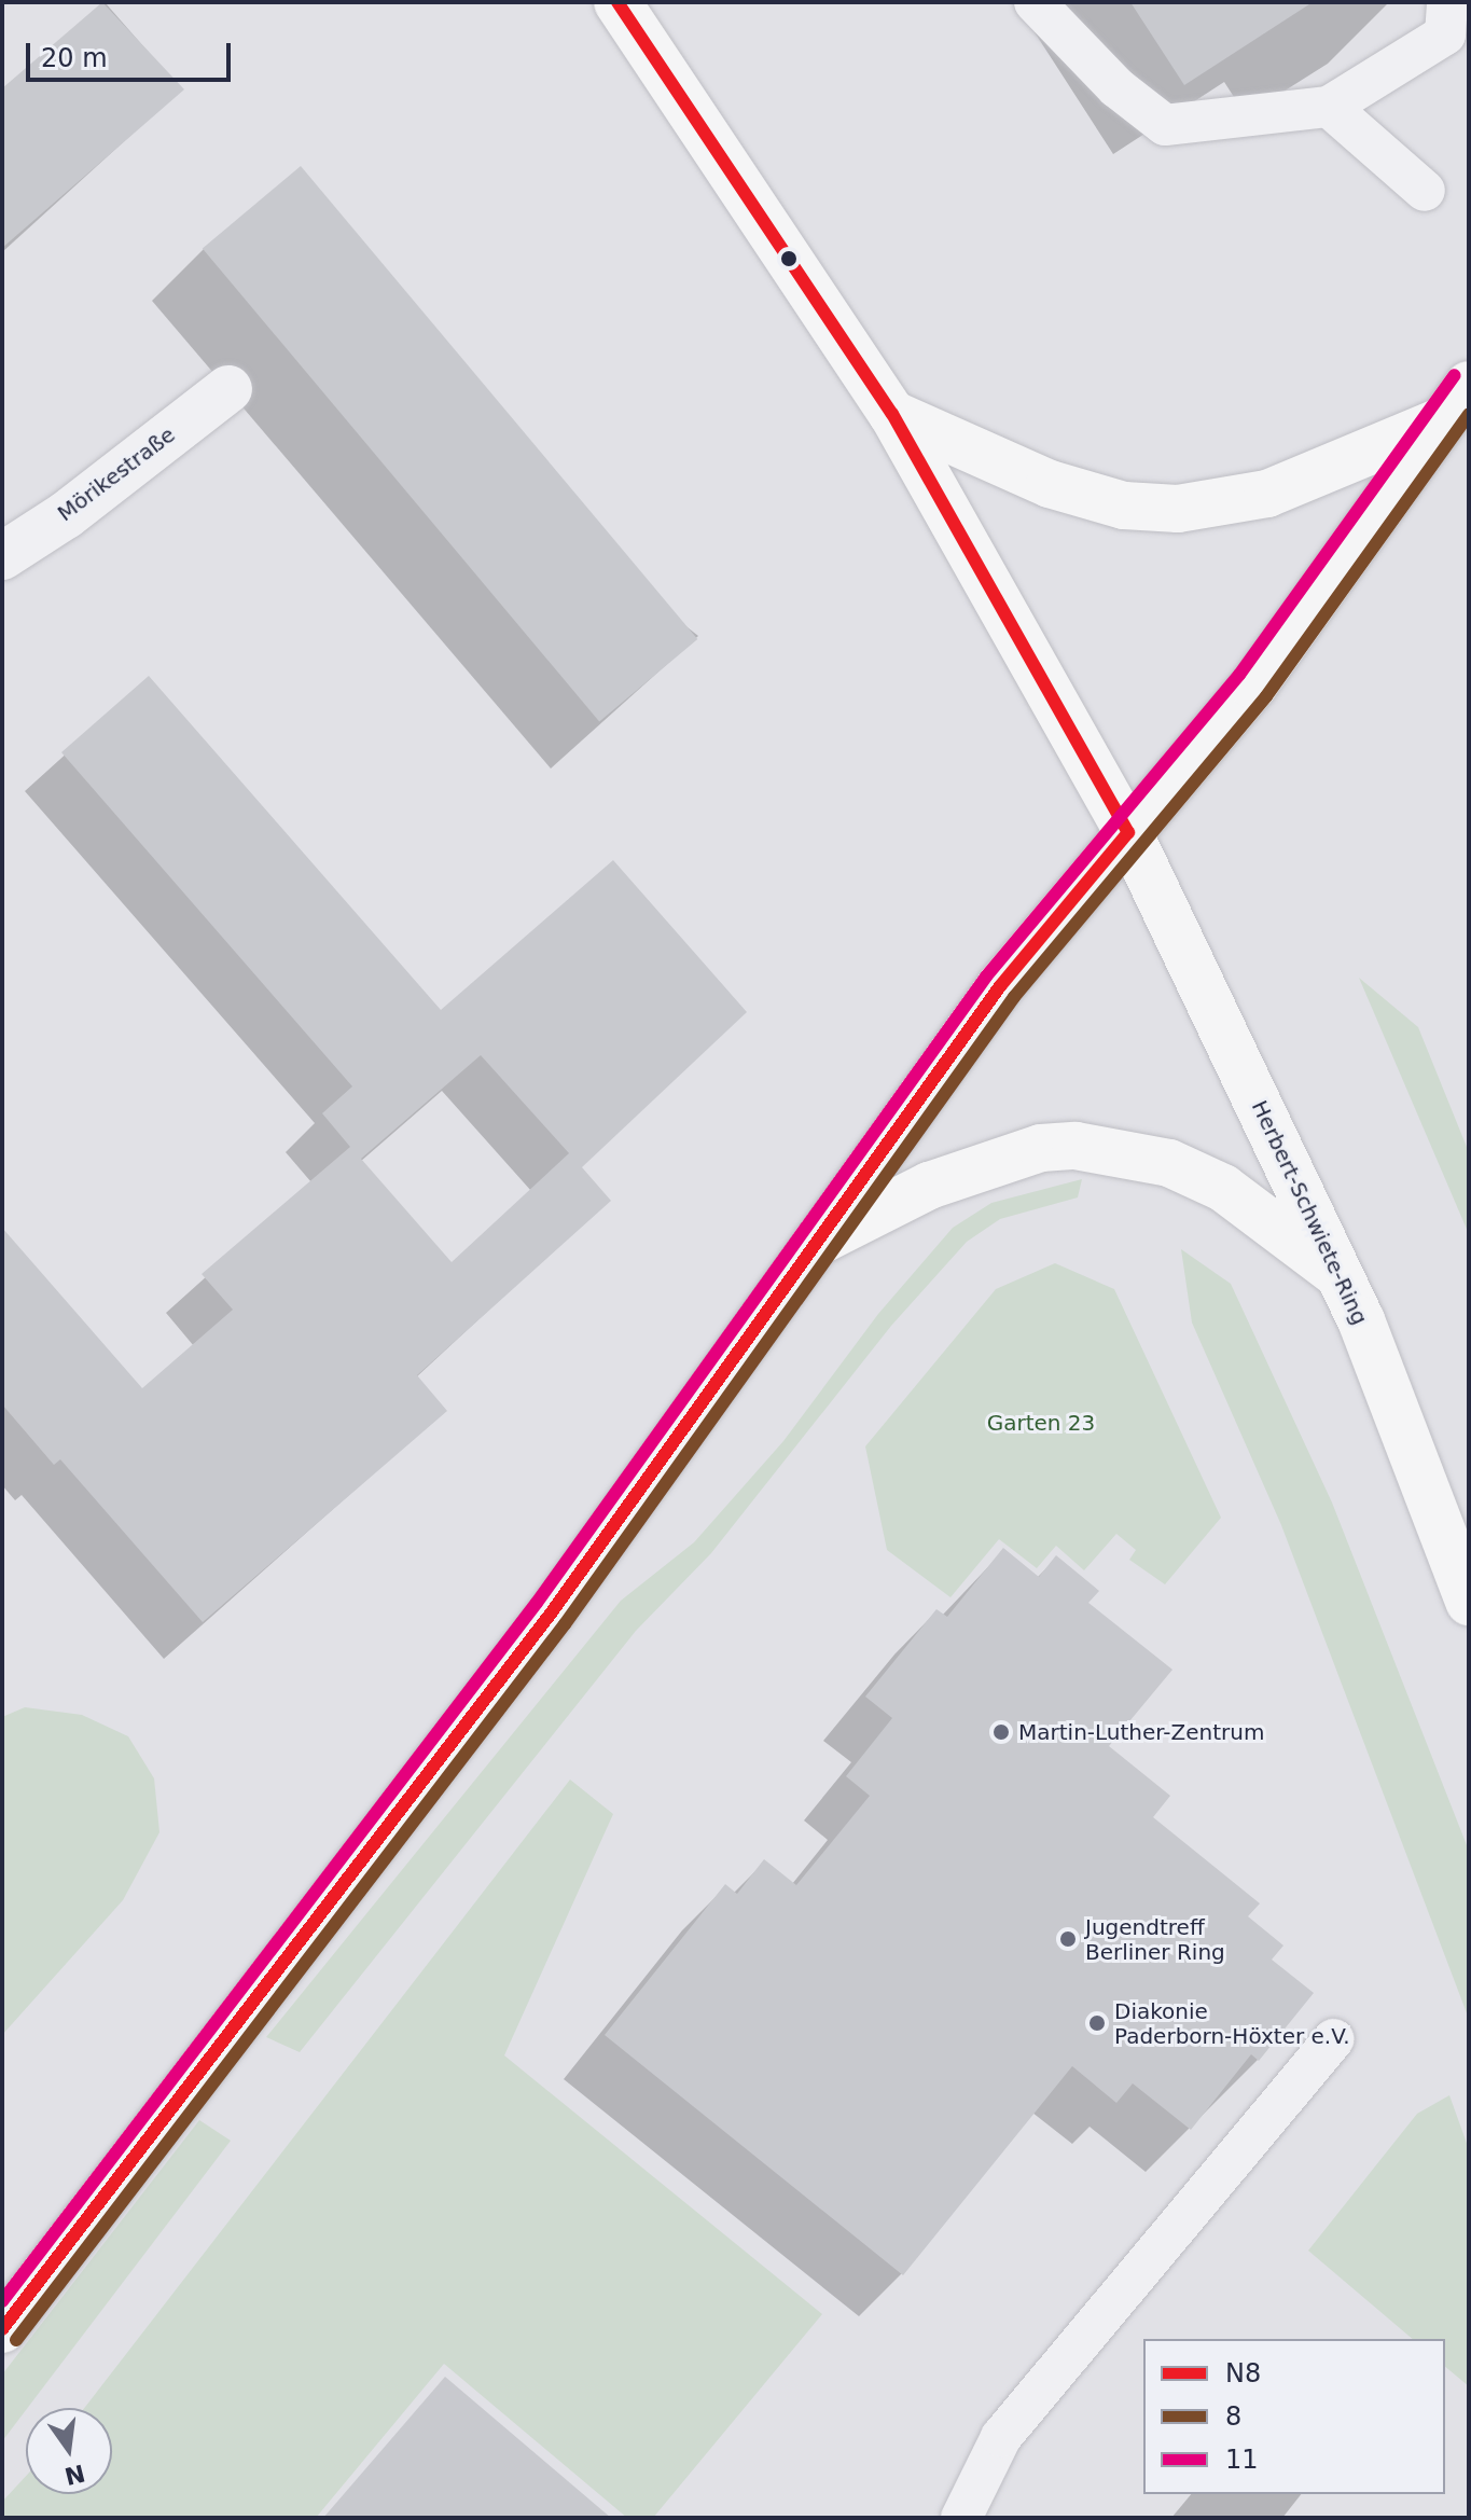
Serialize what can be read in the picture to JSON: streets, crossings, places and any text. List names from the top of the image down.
{
  "streets": {
    "main road": ["Herbert-Schwiete-Ring"],
    "street": ["Mörikestraße"]
  },
  "parks": ["Garten 23"],
  "places": ["Martin-Luther-Zentrum", "Jugendtreff Berliner Ring", "Diakonie Paderborn-Höxter e.V."],
  "lines": ["transit line N8", "transit line 11", "transit line 8"],
  "legend": ["N8", "8", "11"],
  "scale_bar": "20 m",
  "north": "bottom"
}
